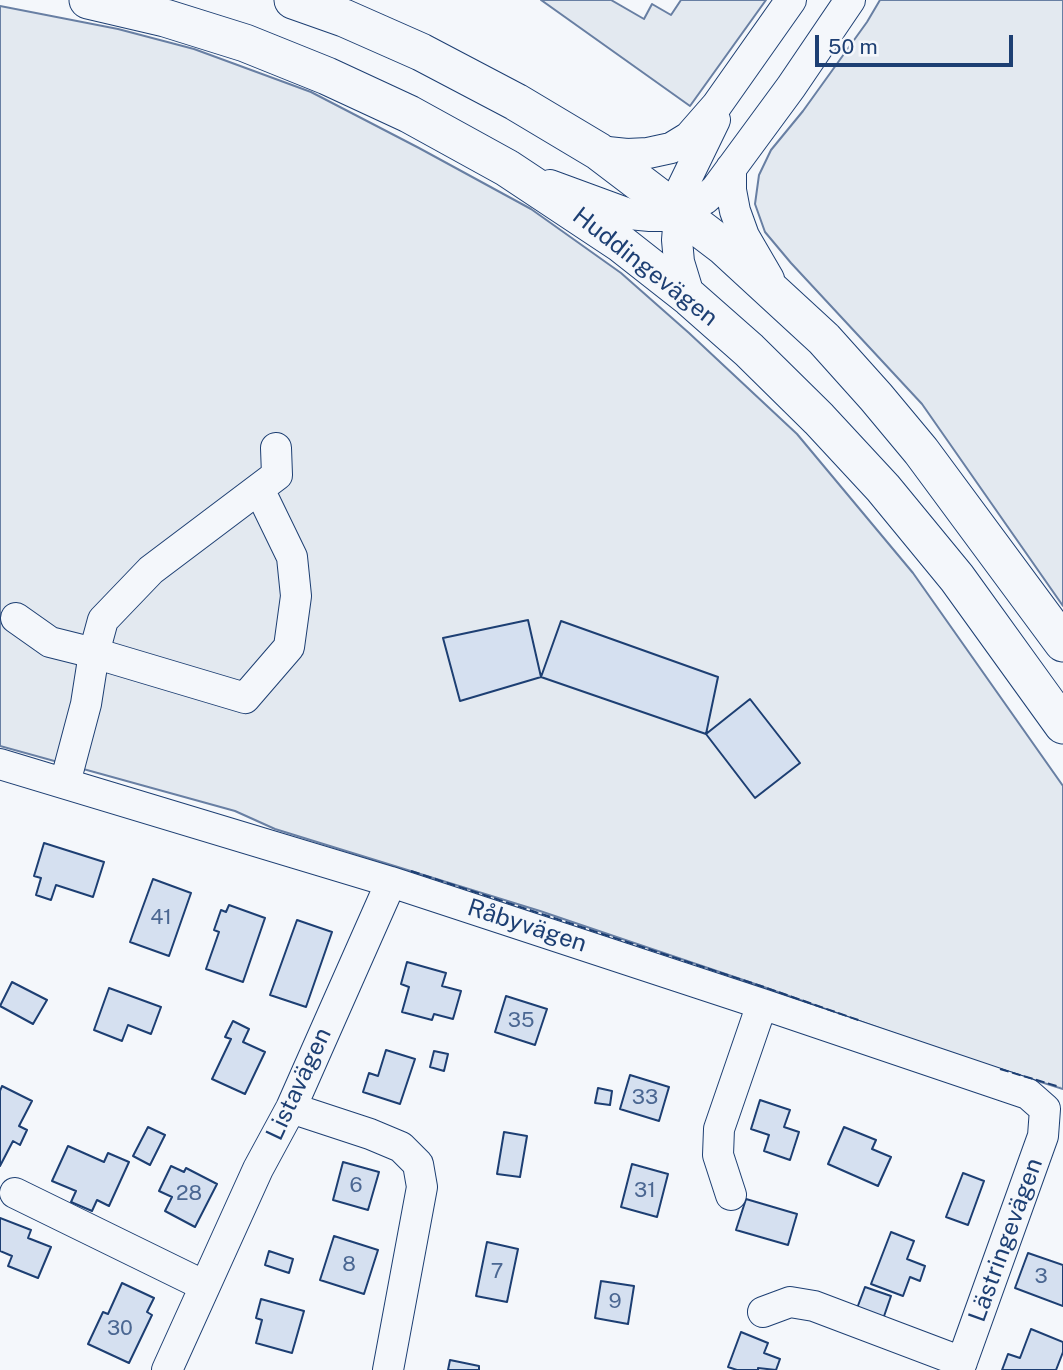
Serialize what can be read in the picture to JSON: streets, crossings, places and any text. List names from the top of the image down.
{
  "streets": {
    "main road": ["Huddingevägen"],
    "street": ["Råbyvägen", "Listavägen", "Lästringevägen"]
  },
  "crossings": [
    ["Råbyvägen", "Listavägen"],
    ["Råbyvägen", "Lästringevägen"]
  ],
  "house_numbers": [
    "41",
    "35",
    "33",
    "6",
    "31",
    "28",
    "8",
    "7",
    "3",
    "9",
    "30"
  ],
  "scale_bar": "50 m"
}
